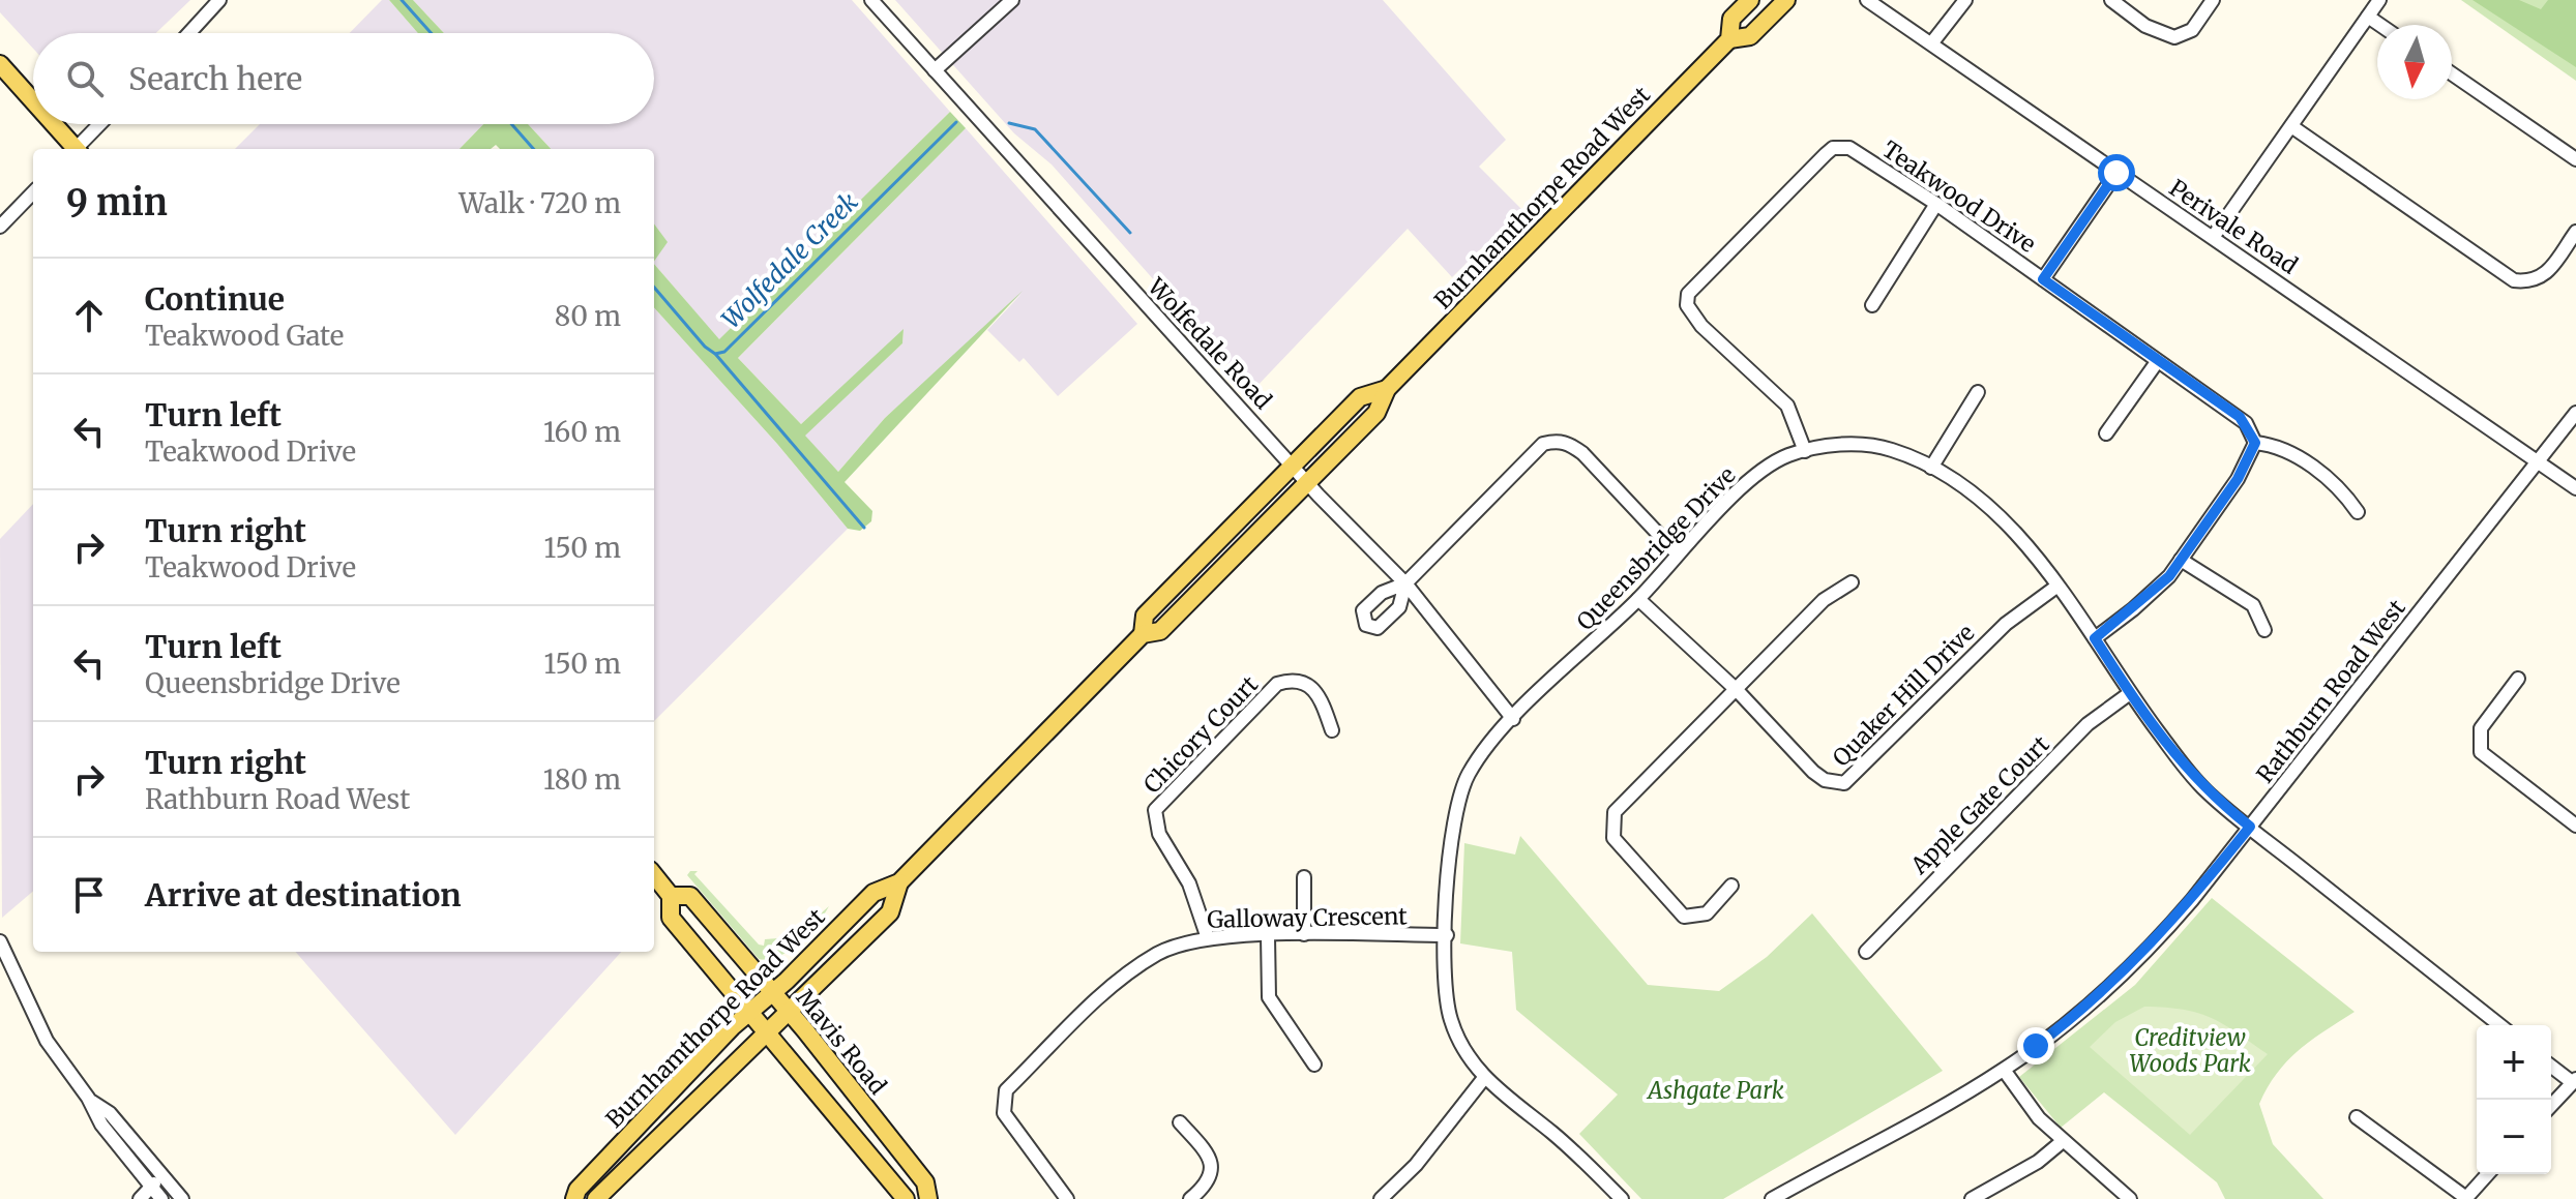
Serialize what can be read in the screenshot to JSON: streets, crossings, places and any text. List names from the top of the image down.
{
  "streets": {
    "main road": ["Burnhamthorpe Road West", "Mavis Road"],
    "street": [
      "Teakwood Drive",
      "Perivale Road",
      "Wolfedale Road",
      "Queensbridge Drive",
      "Rathburn Road West",
      "Quaker Hill Drive",
      "Chicory Court",
      "Apple Gate Court",
      "Galloway Crescent"
    ]
  },
  "crossings": [
    ["Teakwood Drive", "Queensbridge Drive"],
    ["Burnhamthorpe Road West", "Wolfedale Road"],
    ["Burnhamthorpe Road West", "Mavis Road"],
    ["Perivale Road", "Rathburn Road West"],
    ["Wolfedale Road", "Queensbridge Drive"],
    ["Queensbridge Drive", "Rathburn Road West"],
    ["Queensbridge Drive", "Quaker Hill Drive"],
    ["Queensbridge Drive", "Apple Gate Court"],
    ["Queensbridge Drive", "Galloway Crescent"],
    ["Chicory Court", "Galloway Crescent"]
  ],
  "water": ["Wolfedale Creek"],
  "parks": ["Creditview Woods Park", "Ashgate Park"],
  "north": "bottom",
  "page": {
    "search": "Search here",
    "heading": ["9 min", "Walk · 720 m"],
    "list": [
      ["Continue", "Teakwood Gate", "80 m"],
      ["Turn left", "Teakwood Drive", "160 m"],
      ["Turn right", "Teakwood Drive", "150 m"],
      ["Turn left", "Queensbridge Drive", "150 m"],
      ["Turn right", "Rathburn Road West", "180 m"],
      "Arrive at destination"
    ],
    "map_buttons": ["+", "−"]
  }
}
